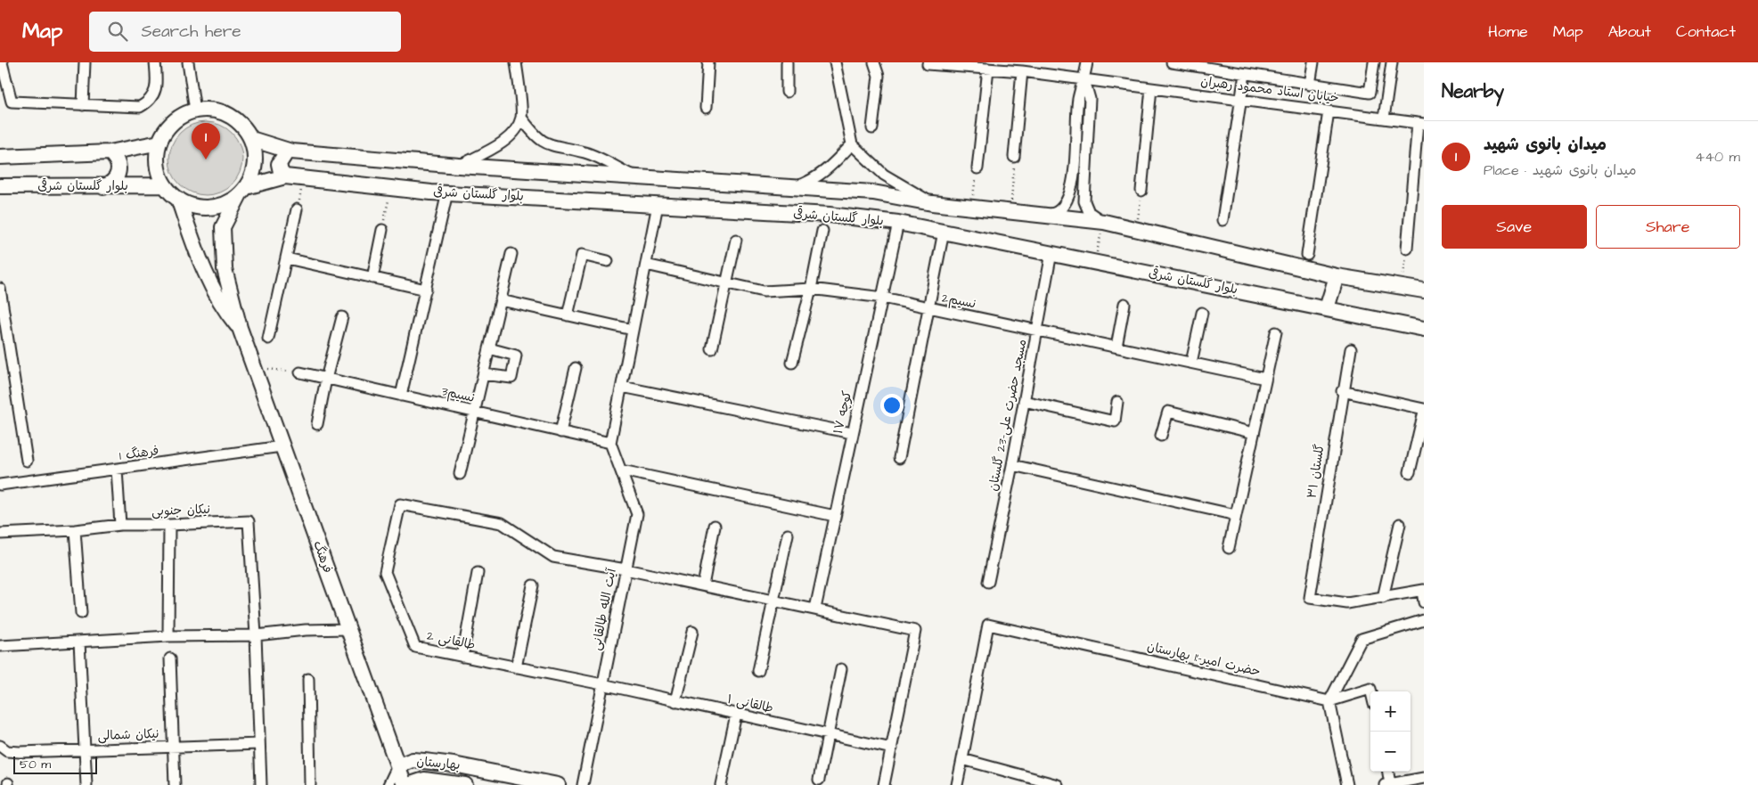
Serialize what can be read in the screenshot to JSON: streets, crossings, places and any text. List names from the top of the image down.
{
  "streets": {
    "main road": ["بلوار گلستان شرقی", "فرهنگ", "بهارستان"],
    "street": [
      "خیابان استاد محمود رهبران",
      "نسیم2",
      "نسیم3",
      "کوچه ۱۷",
      "مسجد حضرت علی-23 گلستان",
      "فرهنگ 1",
      "گلستان ۳۱",
      "نیکان جنوبی",
      "آیت الله طالقانی",
      "طالقانی 2",
      "حضرت امیر-11 بهارستان",
      "طالقانی ۱",
      "نیکان شمالی"
    ]
  },
  "crossings": [
    ["بلوار گلستان شرقی", "کوچه ۱۷"],
    ["بلوار گلستان شرقی", "مسجد حضرت علی-23 گلستان"],
    ["بلوار گلستان شرقی", "فرهنگ"],
    ["نسیم2", "کوچه ۱۷"],
    ["نسیم2", "مسجد حضرت علی-23 گلستان"],
    ["نسیم3", "آیت الله طالقانی"],
    ["فرهنگ 1", "فرهنگ"],
    ["فرهنگ", "بهارستان"],
    ["آیت الله طالقانی", "طالقانی 2"],
    ["آیت الله طالقانی", "طالقانی ۱"],
    ["طالقانی 2", "طالقانی ۱"]
  ],
  "scale_bar": "50 m",
  "page": {
    "header": "Map",
    "search": "Search here",
    "nav": [
      "Home",
      "Map",
      "About",
      "Contact"
    ],
    "heading": "Nearby",
    "list": [
      {
        "mark": "1",
        "name": "میدان بانوی شهید",
        "note": "Place · میدان بانوی شهید",
        "value": "440 m"
      }
    ],
    "pins": "1",
    "buttons": ["Save", "Share"],
    "map_buttons": ["+", "−"],
    "scale": "50 m"
  }
}
